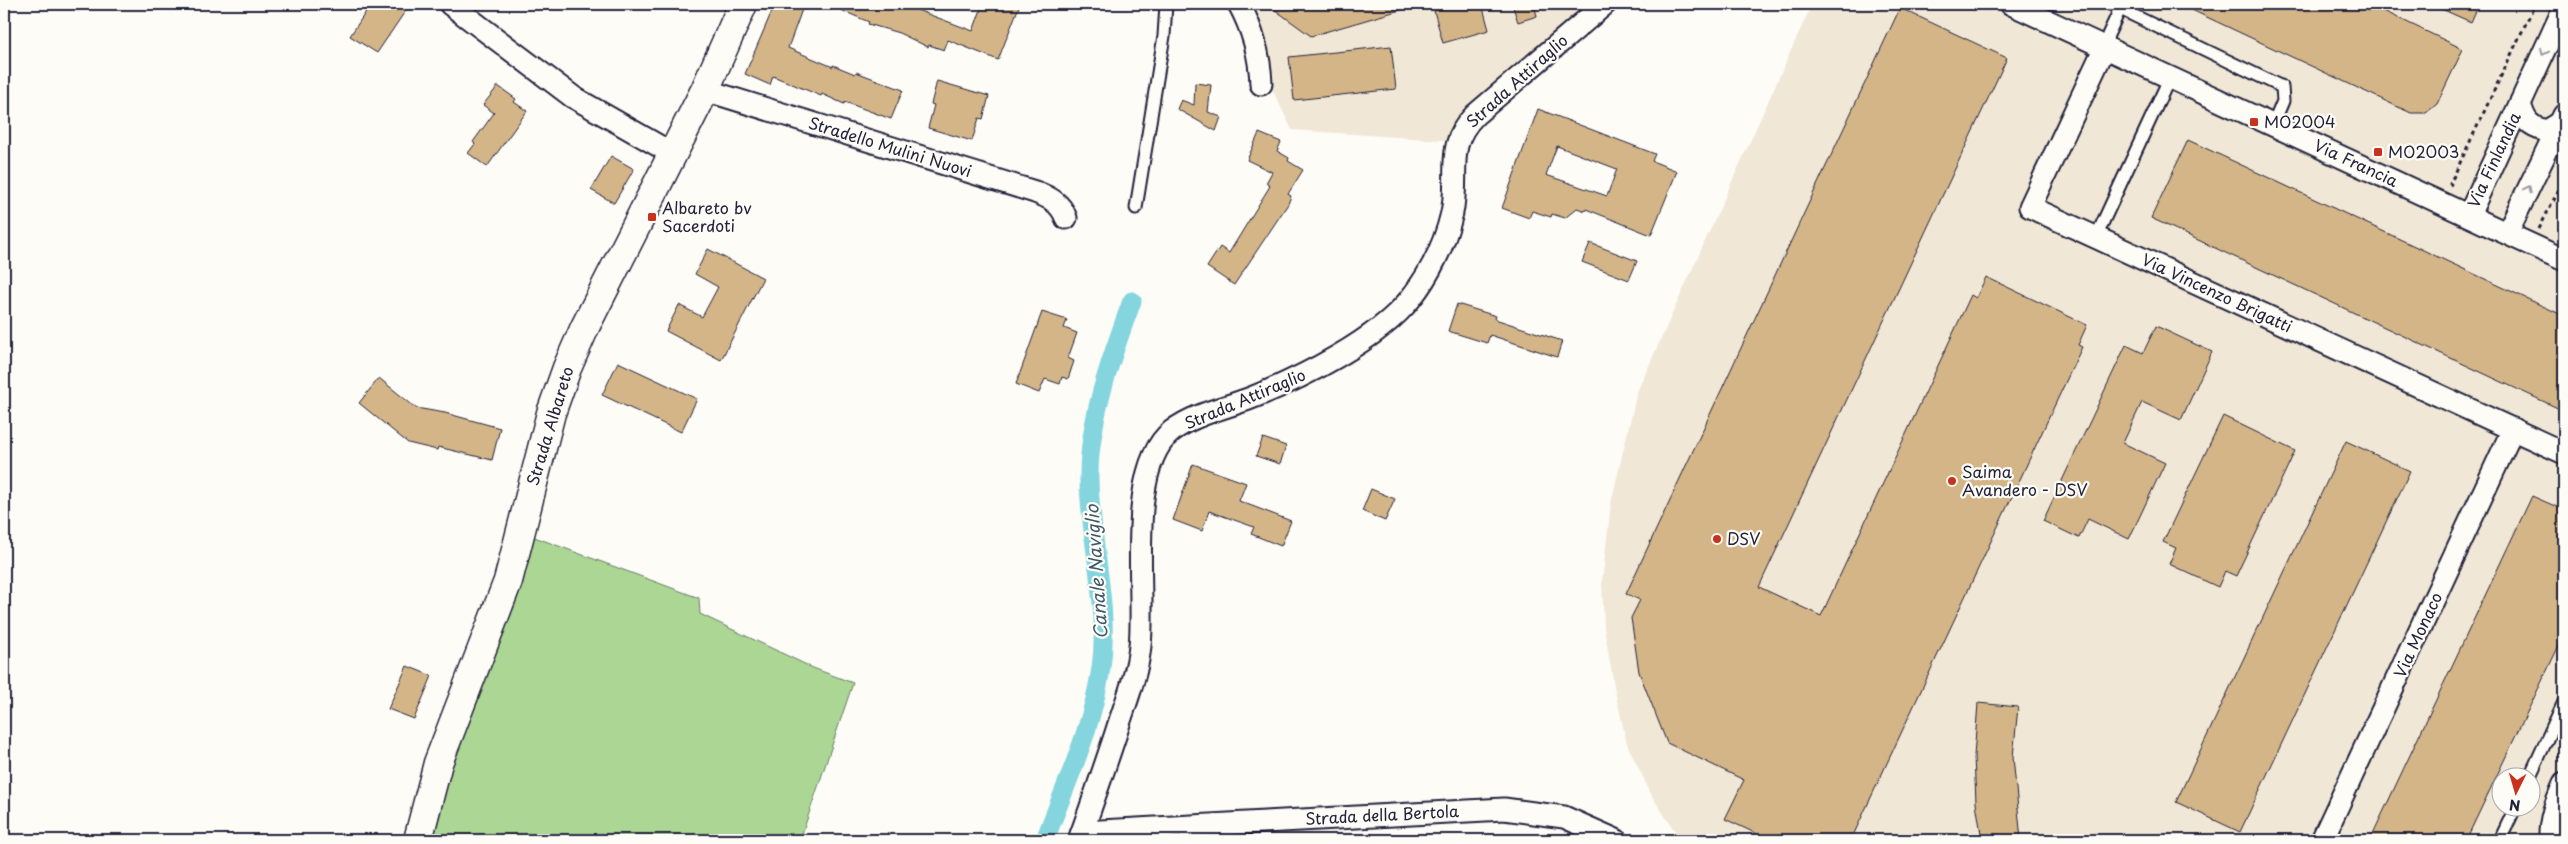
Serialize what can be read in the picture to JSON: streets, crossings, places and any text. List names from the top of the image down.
{
  "streets": {
    "street": [
      "Strada Attiraglio",
      "Stradello Mulini Nuovi",
      "Via Finlandia",
      "Via Francia",
      "Via Vincenzo Brigatti",
      "Strada Albareto",
      "Via Monaco",
      "Strada della Bertola"
    ]
  },
  "crossings": [
    ["Strada Attiraglio", "Strada della Bertola"],
    ["Stradello Mulini Nuovi", "Strada Albareto"],
    ["Via Finlandia", "Via Francia"],
    ["Via Francia", "Via Vincenzo Brigatti"],
    ["Via Vincenzo Brigatti", "Via Monaco"]
  ],
  "water": ["Canale Naviglio"],
  "places": {
    "transit": ["MO2004", "MO2003", "Albareto bv Sacerdoti"],
    "other": ["Saima Avandero - DSV", "DSV"]
  },
  "north": "bottom"
}
